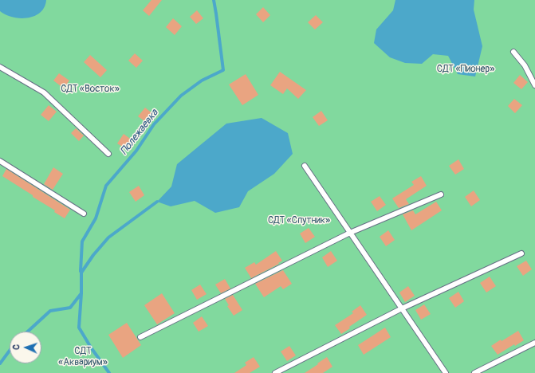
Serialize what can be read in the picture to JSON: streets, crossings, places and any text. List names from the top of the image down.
{
  "water": ["Полежаевка"],
  "parks": [
    "СДТ «Пионер»",
    "СДТ «Восток»",
    "СДТ «Спутник»",
    "СДТ «Аквариум»"
  ],
  "north": "left"
}
